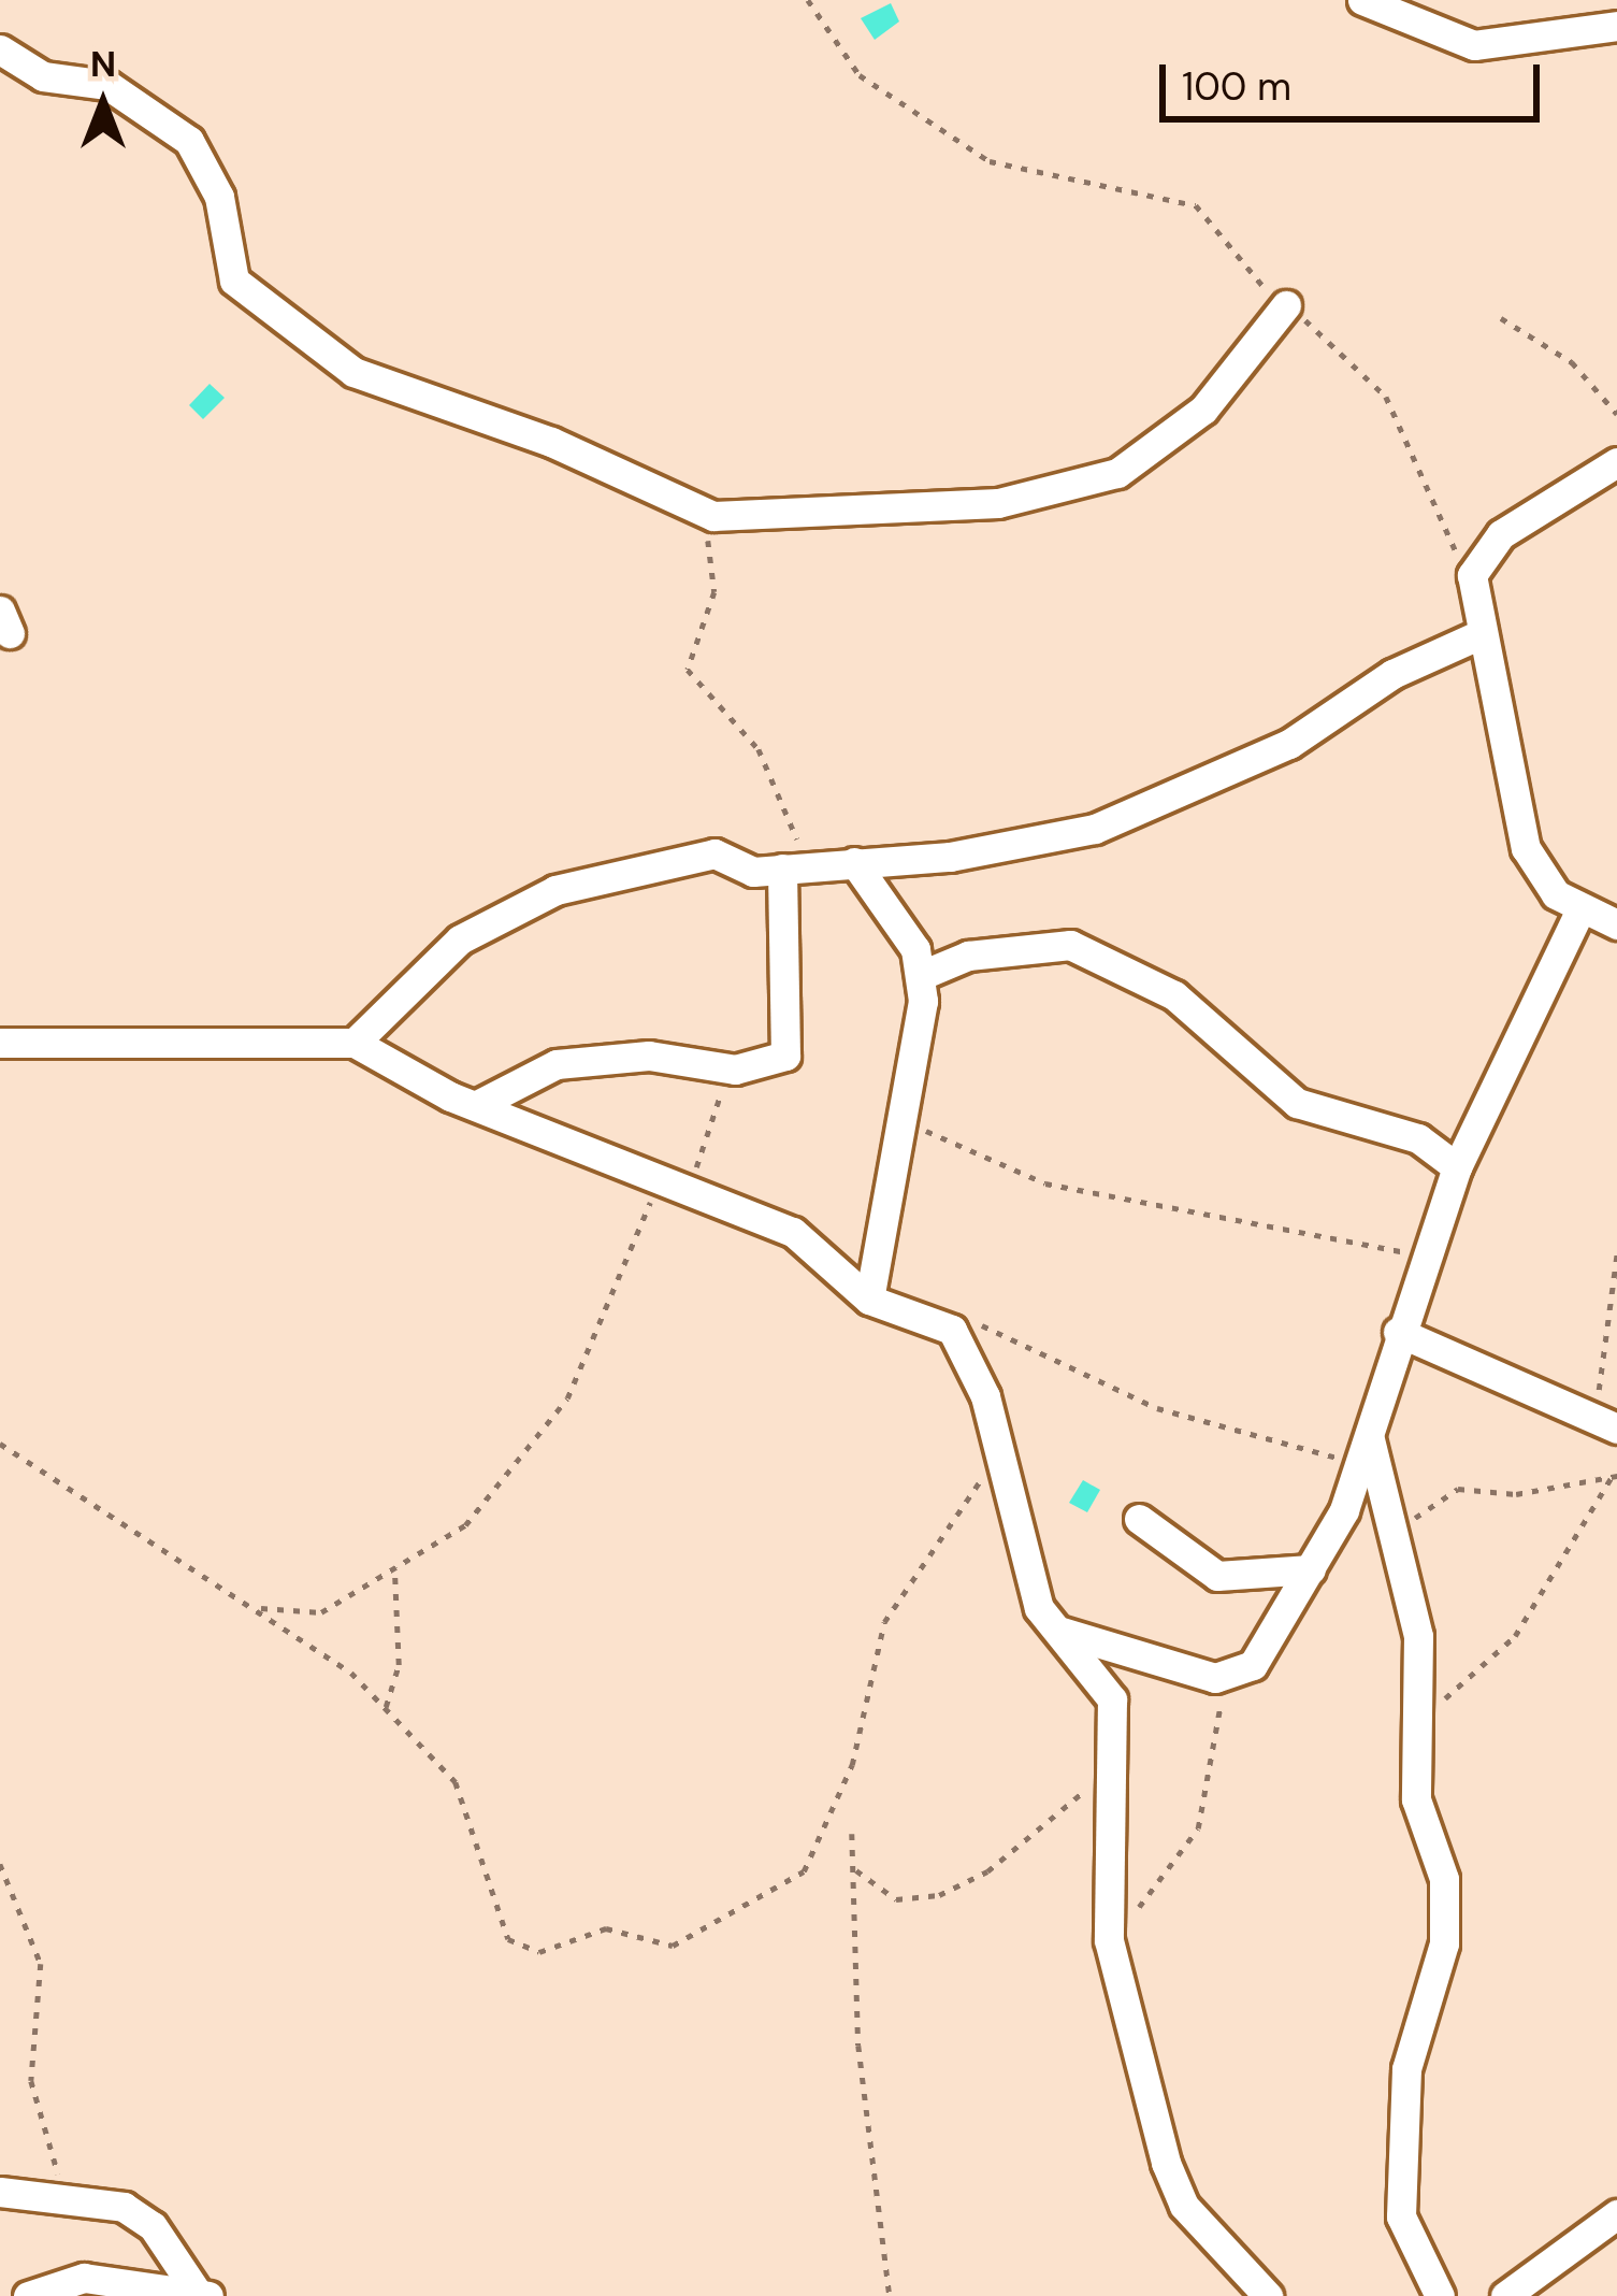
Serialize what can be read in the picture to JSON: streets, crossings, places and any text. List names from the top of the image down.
{
  "scale_bar": "100 m",
  "north": "top"
}
